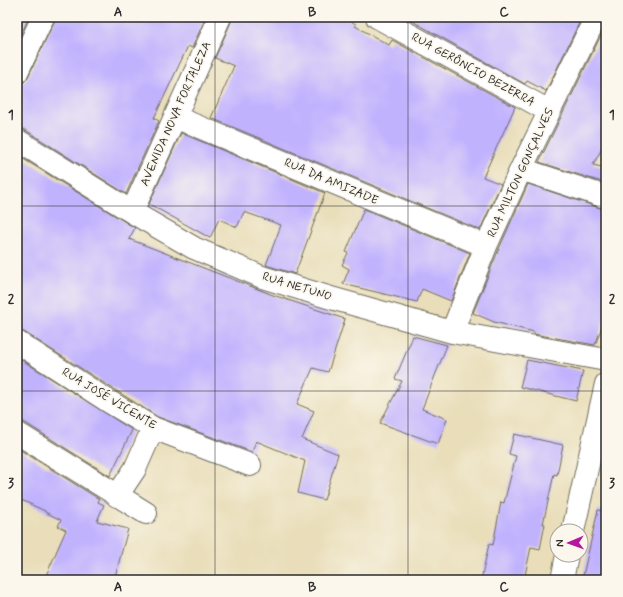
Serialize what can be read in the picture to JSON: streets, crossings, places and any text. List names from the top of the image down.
{
  "streets": {
    "street": [
      "RUA GERÔNCIO BEZERRA",
      "AVENIDA NOVA FORTALEZA",
      "RUA MILTON GONÇALVES",
      "RUA DA AMIZADE",
      "RUA NETUNO",
      "RUA JOSÉ VICENTE"
    ]
  },
  "crossings": [
    ["RUA GERÔNCIO BEZERRA", "RUA MILTON GONÇALVES"],
    ["AVENIDA NOVA FORTALEZA", "RUA DA AMIZADE"],
    ["AVENIDA NOVA FORTALEZA", "RUA NETUNO"],
    ["RUA MILTON GONÇALVES", "RUA DA AMIZADE"],
    ["RUA MILTON GONÇALVES", "RUA NETUNO"]
  ],
  "north": "left",
  "grid": {
    "columns": ["A", "B", "C"],
    "rows": ["1", "2", "3"]
  }
}
